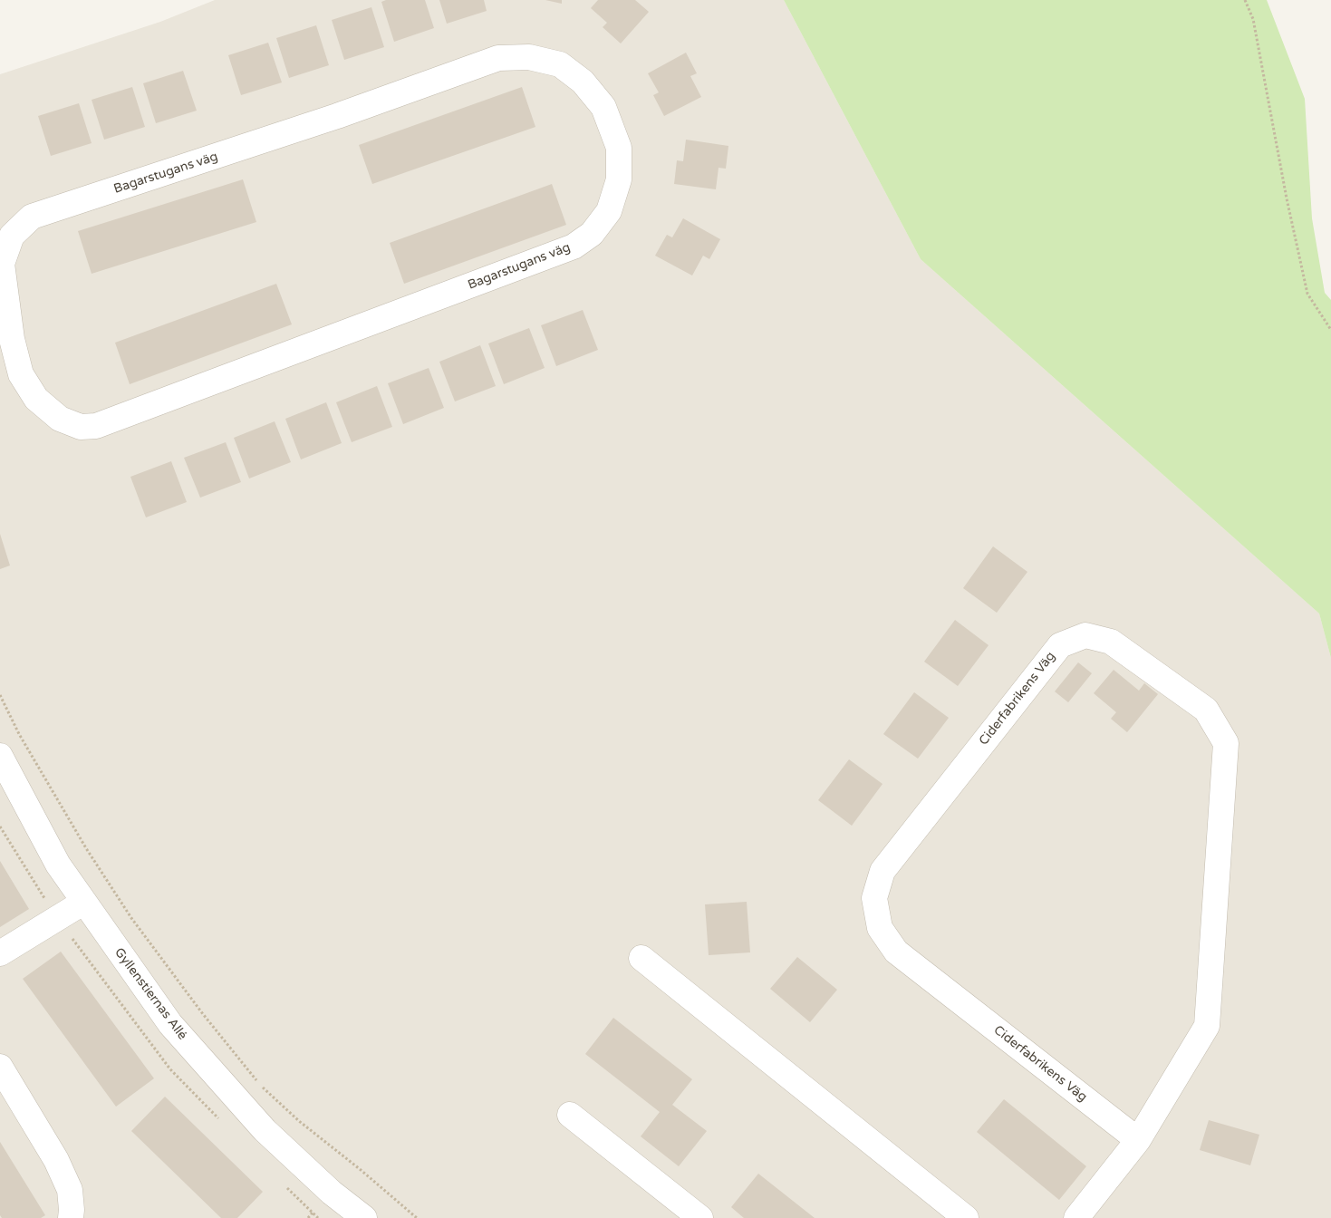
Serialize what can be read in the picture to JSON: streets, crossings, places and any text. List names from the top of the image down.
{
  "streets": {
    "street": ["Bagarstugans väg", "Ciderfabrikens Väg", "Gyllenstiernas Allé"]
  }
}
